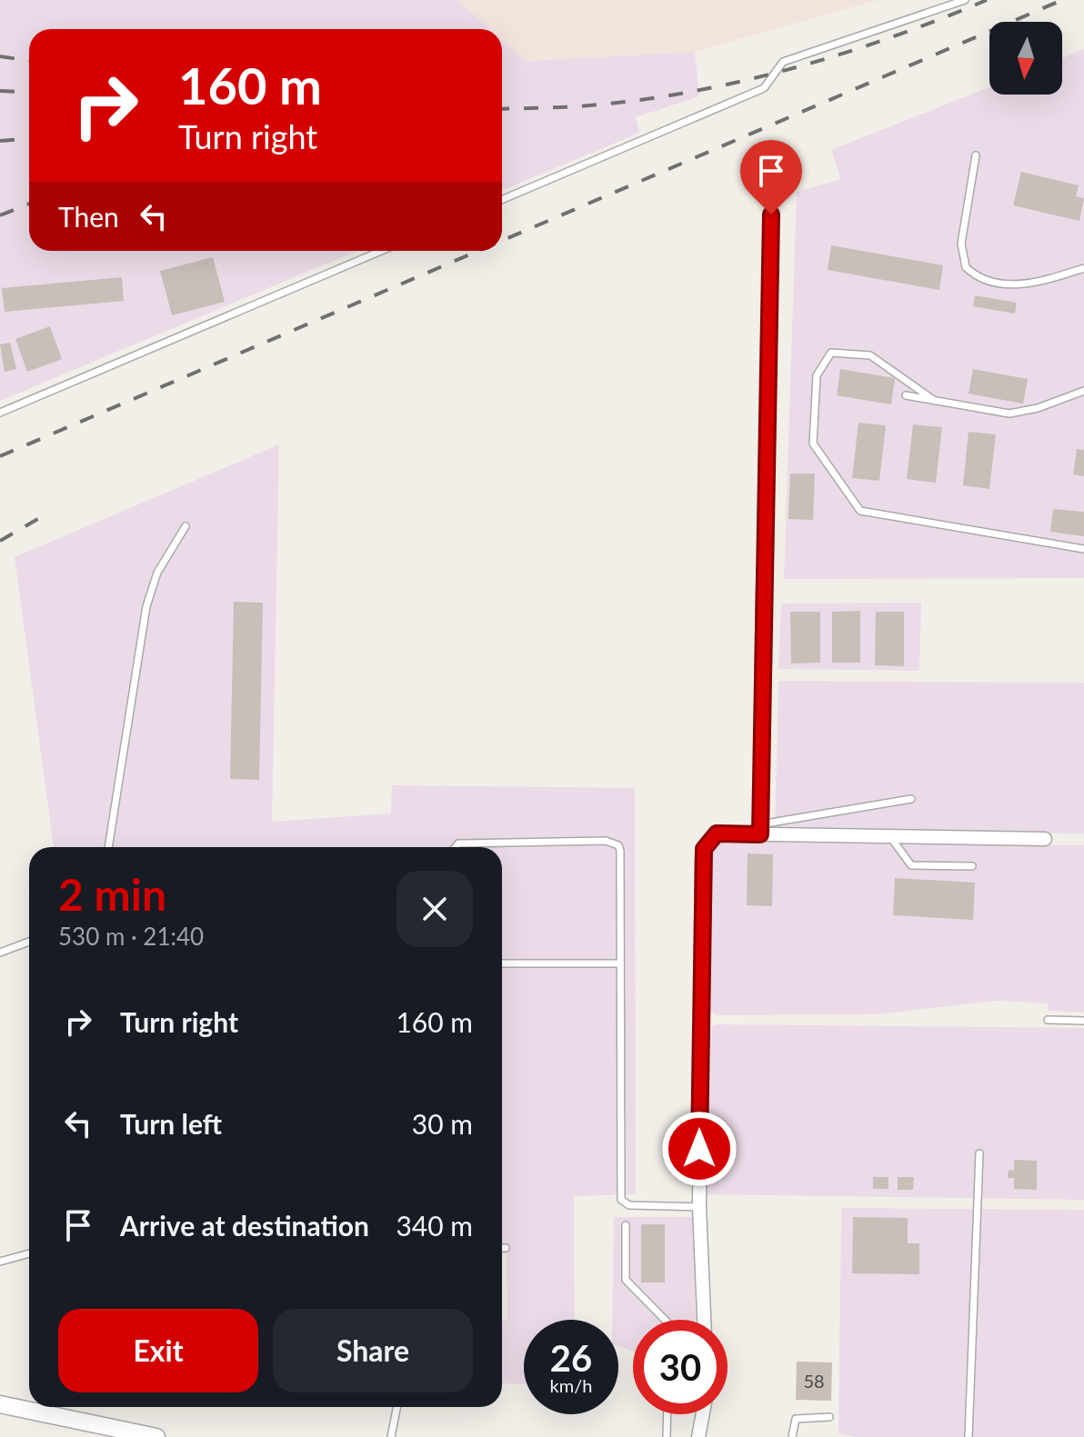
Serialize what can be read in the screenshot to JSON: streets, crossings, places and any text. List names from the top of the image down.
{
  "house_numbers": ["58"],
  "north": "bottom",
  "page": {
    "turn": ["160 m", "Turn right"],
    "then": "Then",
    "heading": ["2 min", "530 m · 21:40"],
    "list": [
      {
        "name": "Turn right",
        "value": "160 m"
      },
      {
        "name": "Turn left",
        "value": "30 m"
      },
      {
        "name": "Arrive at destination",
        "value": "340 m"
      }
    ],
    "buttons": ["Exit", "Share"],
    "speed": "26 km/h",
    "limit": "30"
  }
}
